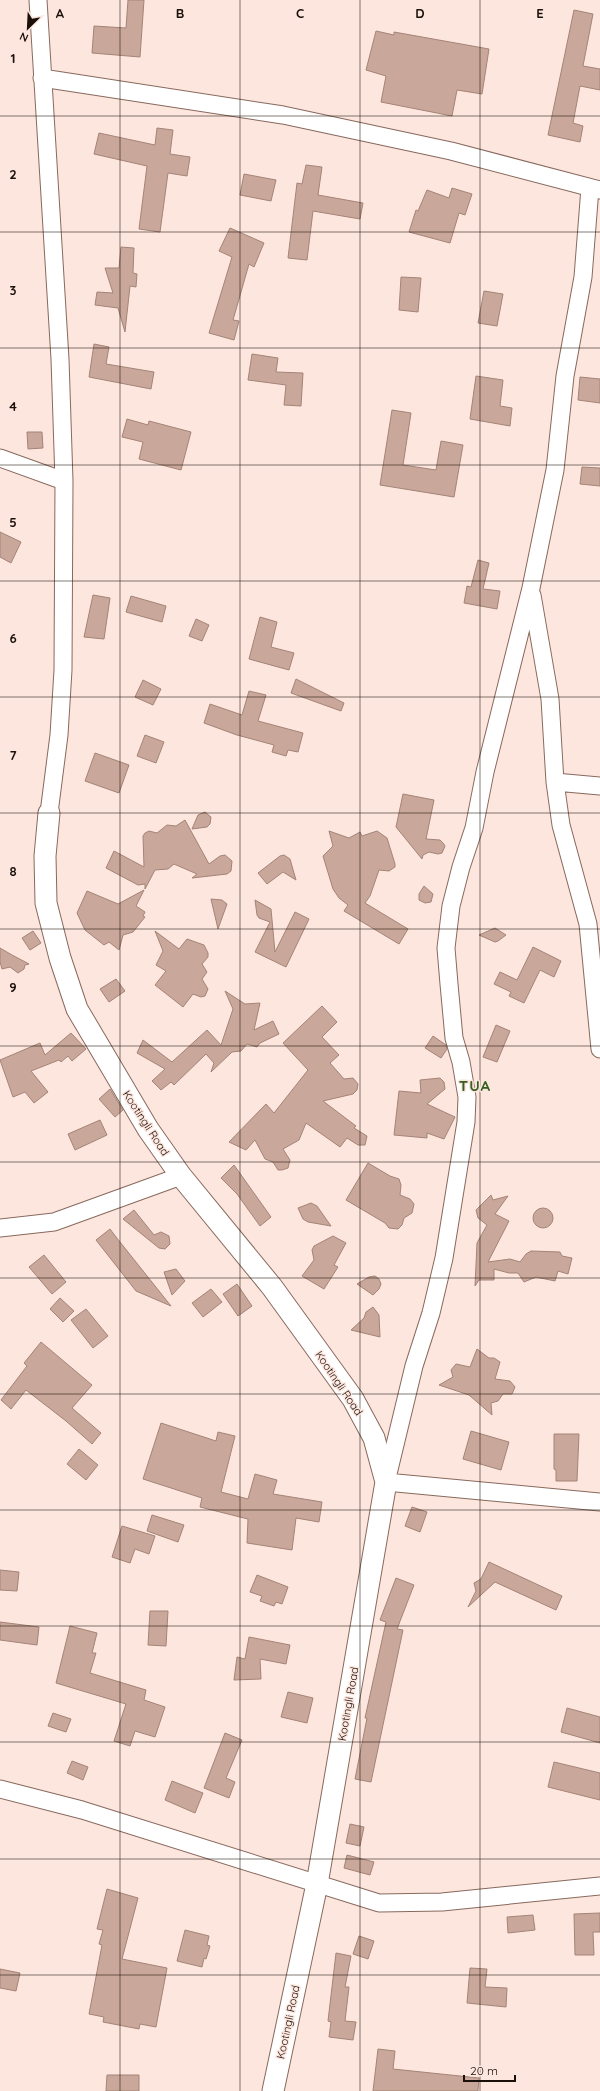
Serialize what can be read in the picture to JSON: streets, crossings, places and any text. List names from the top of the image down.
{
  "streets": {
    "street": ["Kootingli Road"]
  },
  "districts": ["TUA"],
  "scale_bar": "20 m",
  "north": "bottom left",
  "grid": {
    "columns": [
      "A",
      "B",
      "C",
      "D",
      "E"
    ],
    "rows": [
      "1",
      "2",
      "3",
      "4",
      "5",
      "6",
      "7",
      "8",
      "9"
    ]
  }
}
